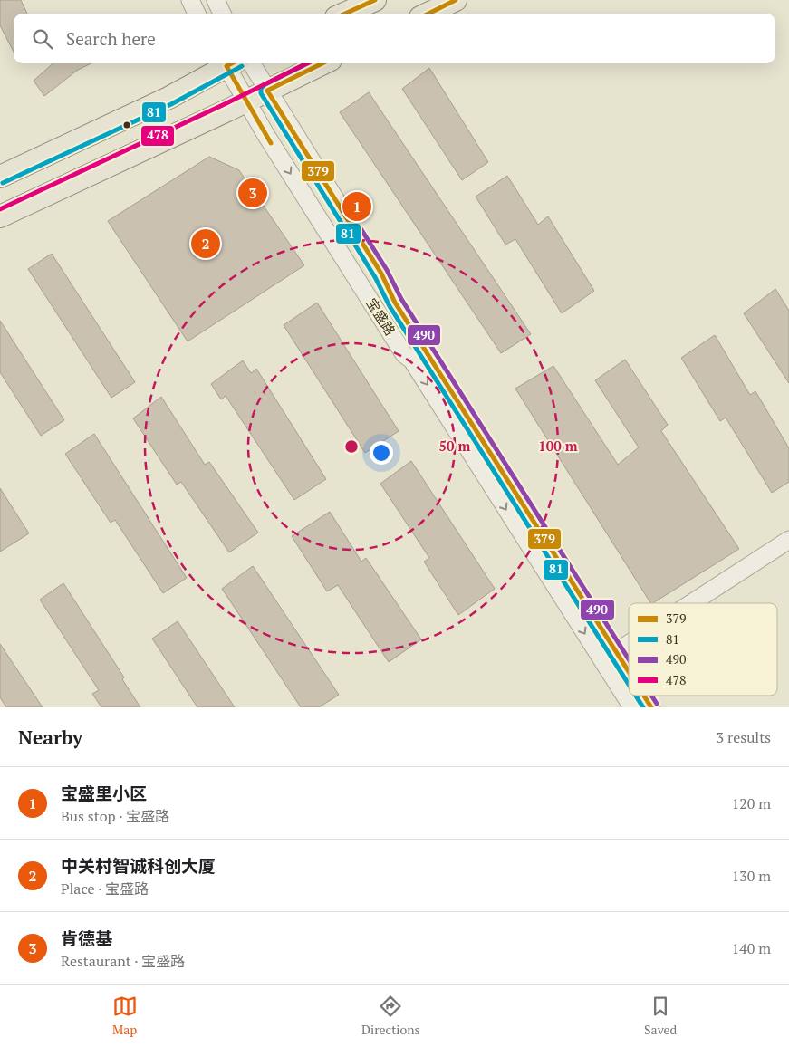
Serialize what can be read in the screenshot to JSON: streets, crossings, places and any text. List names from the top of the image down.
{
  "streets": {
    "street": ["宝盛路"]
  },
  "lines": [
    "transit line 379",
    "transit line 81",
    "transit line 478",
    "transit line 490"
  ],
  "legend": [
    "379",
    "81",
    "490",
    "478"
  ],
  "page": {
    "search": "Search here",
    "pins": ["3", "1", "2"],
    "heading": ["Nearby", "3 results"],
    "list": [
      {
        "mark": "1",
        "name": "宝盛里小区",
        "note": "Bus stop · 宝盛路",
        "value": "120 m"
      },
      {
        "mark": "2",
        "name": "中关村智诚科创大厦",
        "note": "Place · 宝盛路",
        "value": "130 m"
      },
      {
        "mark": "3",
        "name": "肯德基",
        "note": "Restaurant · 宝盛路",
        "value": "140 m"
      }
    ],
    "nav": ["Map", "Directions", "Saved"]
  },
  "rings": ["50 m", "100 m"]
}
